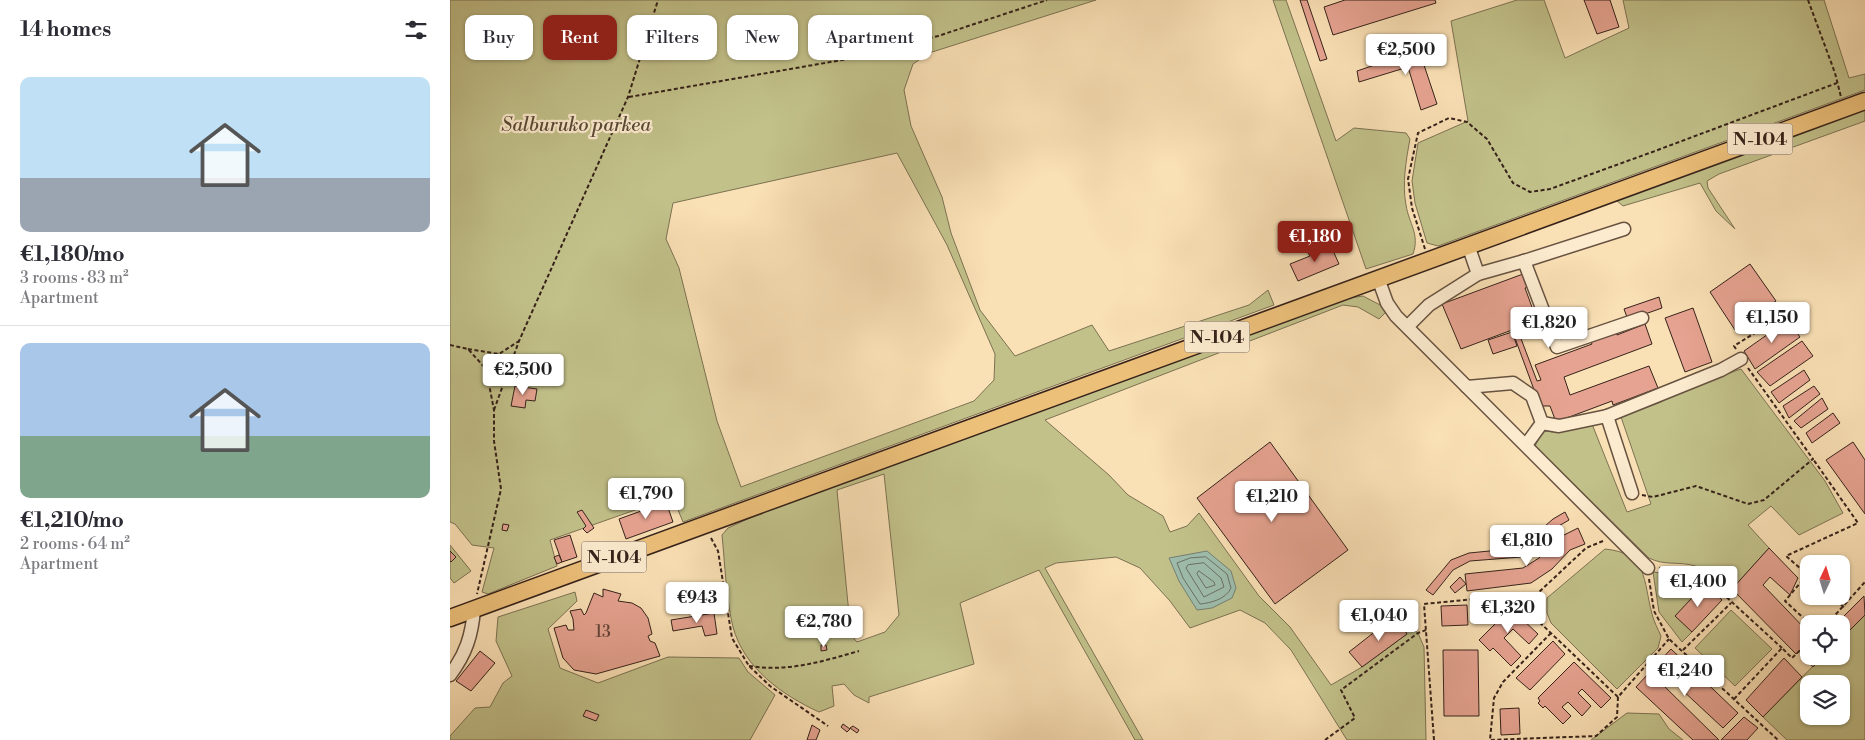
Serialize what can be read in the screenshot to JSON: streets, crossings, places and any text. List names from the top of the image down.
{
  "streets": {
    "main road": ["N-104"]
  },
  "parks": ["Salburuko parkea"],
  "house_numbers": ["13"],
  "north": "top",
  "page": {
    "heading": "14 homes",
    "chip": [
      "Buy",
      "Rent",
      "Filters",
      "New",
      "Apartment"
    ],
    "price": [
      "€2,500",
      "€1,180",
      "€1,150",
      "€1,820",
      "€2,500",
      "€1,790",
      "€1,210",
      "€1,810",
      "€1,400",
      "€943",
      "€1,320",
      "€1,040",
      "€2,780",
      "€1,240"
    ],
    "list": [
      {
        "name": "€1,180/mo",
        "note": "3 rooms · 83 m² · Apartment"
      },
      {
        "name": "€1,210/mo",
        "note": "2 rooms · 64 m² · Apartment"
      }
    ]
  }
}
